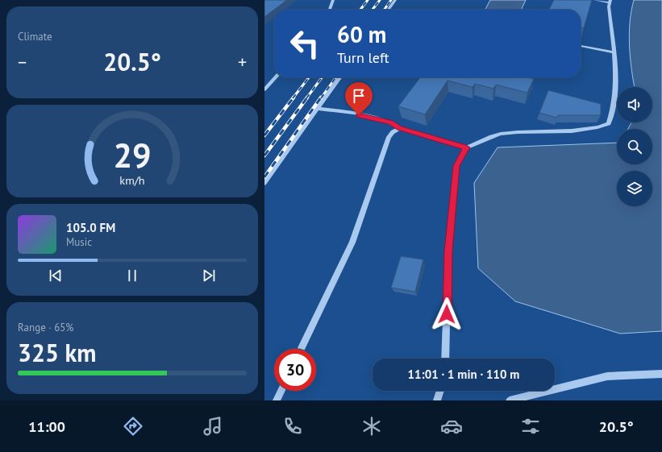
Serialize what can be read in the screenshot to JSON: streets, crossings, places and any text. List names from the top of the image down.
{
  "page": {
    "tile": [
      "Climate",
      ["Range · 65%", "325 km"]
    ],
    "turn": ["60 m", "Turn left"],
    "heat": ["−", "20.5°", "+"],
    "song": ["105.0 FM", "Music"],
    "limit": "30",
    "trip": "11:01 · 1 min · 110 m",
    "tabs": ["11:00", "20.5°"],
    "gauge": ["29", "km/h"]
  }
}
